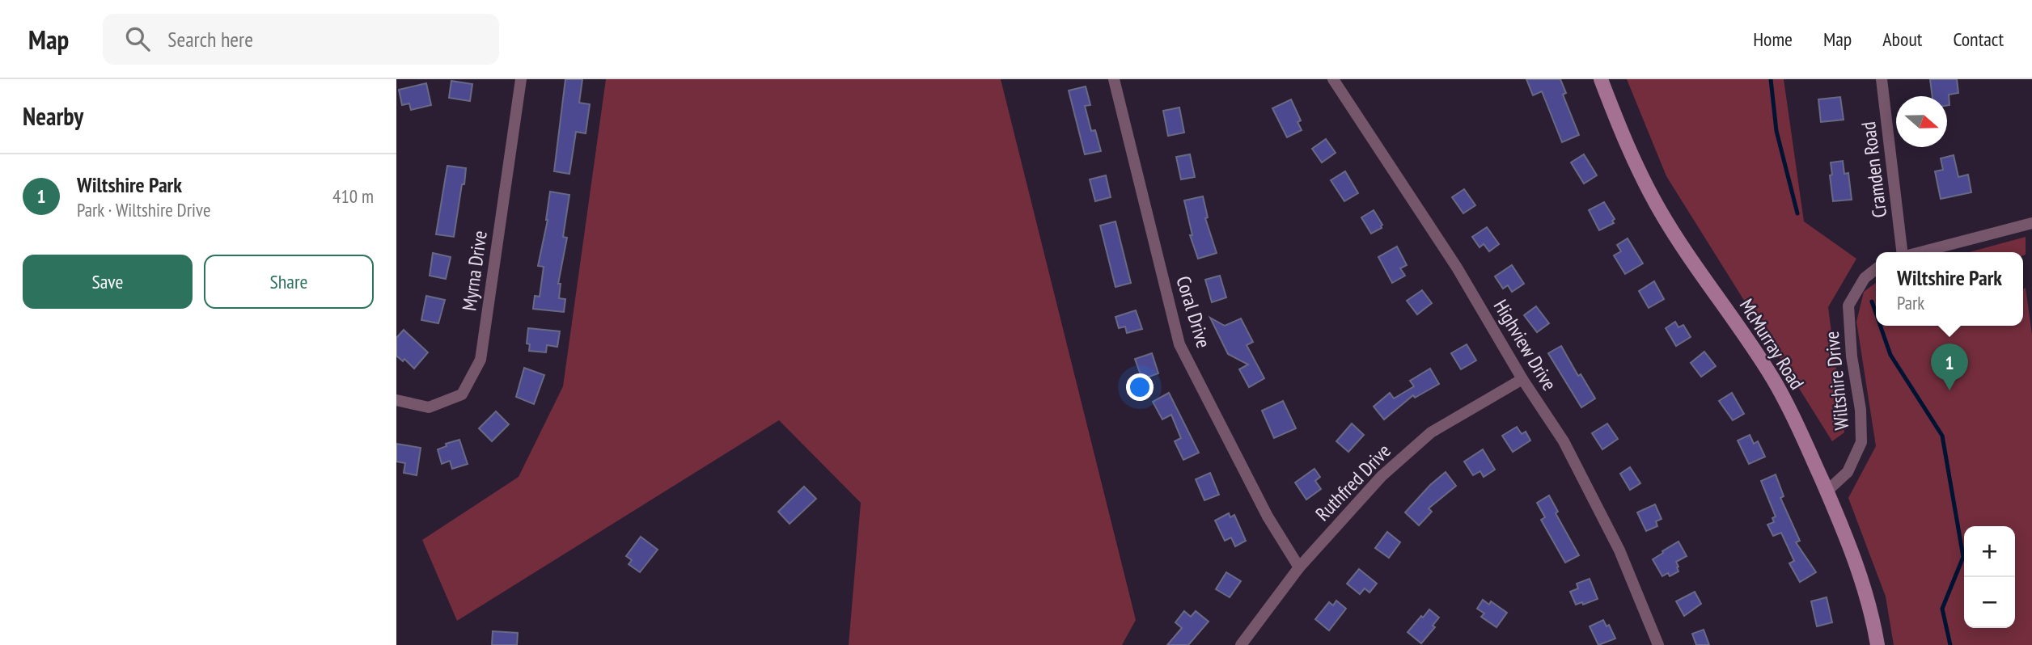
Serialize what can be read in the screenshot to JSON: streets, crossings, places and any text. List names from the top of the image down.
{
  "streets": {
    "main road": ["McMurray Road"],
    "street": [
      "Cramden Road",
      "Myrna Drive",
      "Coral Drive",
      "Highview Drive",
      "Wiltshire Drive",
      "Ruthfred Drive"
    ]
  },
  "crossings": [
    ["Coral Drive", "Ruthfred Drive"],
    ["McMurray Road", "Wiltshire Drive"],
    ["Highview Drive", "Ruthfred Drive"]
  ],
  "north": "right",
  "page": {
    "header": "Map",
    "search": "Search here",
    "nav": [
      "Home",
      "Map",
      "About",
      "Contact"
    ],
    "heading": "Nearby",
    "list": [
      {
        "mark": "1",
        "name": "Wiltshire Park",
        "note": "Park · Wiltshire Drive",
        "value": "410 m"
      }
    ],
    "buttons": ["Save", "Share"],
    "popup": ["Wiltshire Park", "Park"],
    "pins": "1",
    "map_buttons": ["+", "−"]
  }
}
